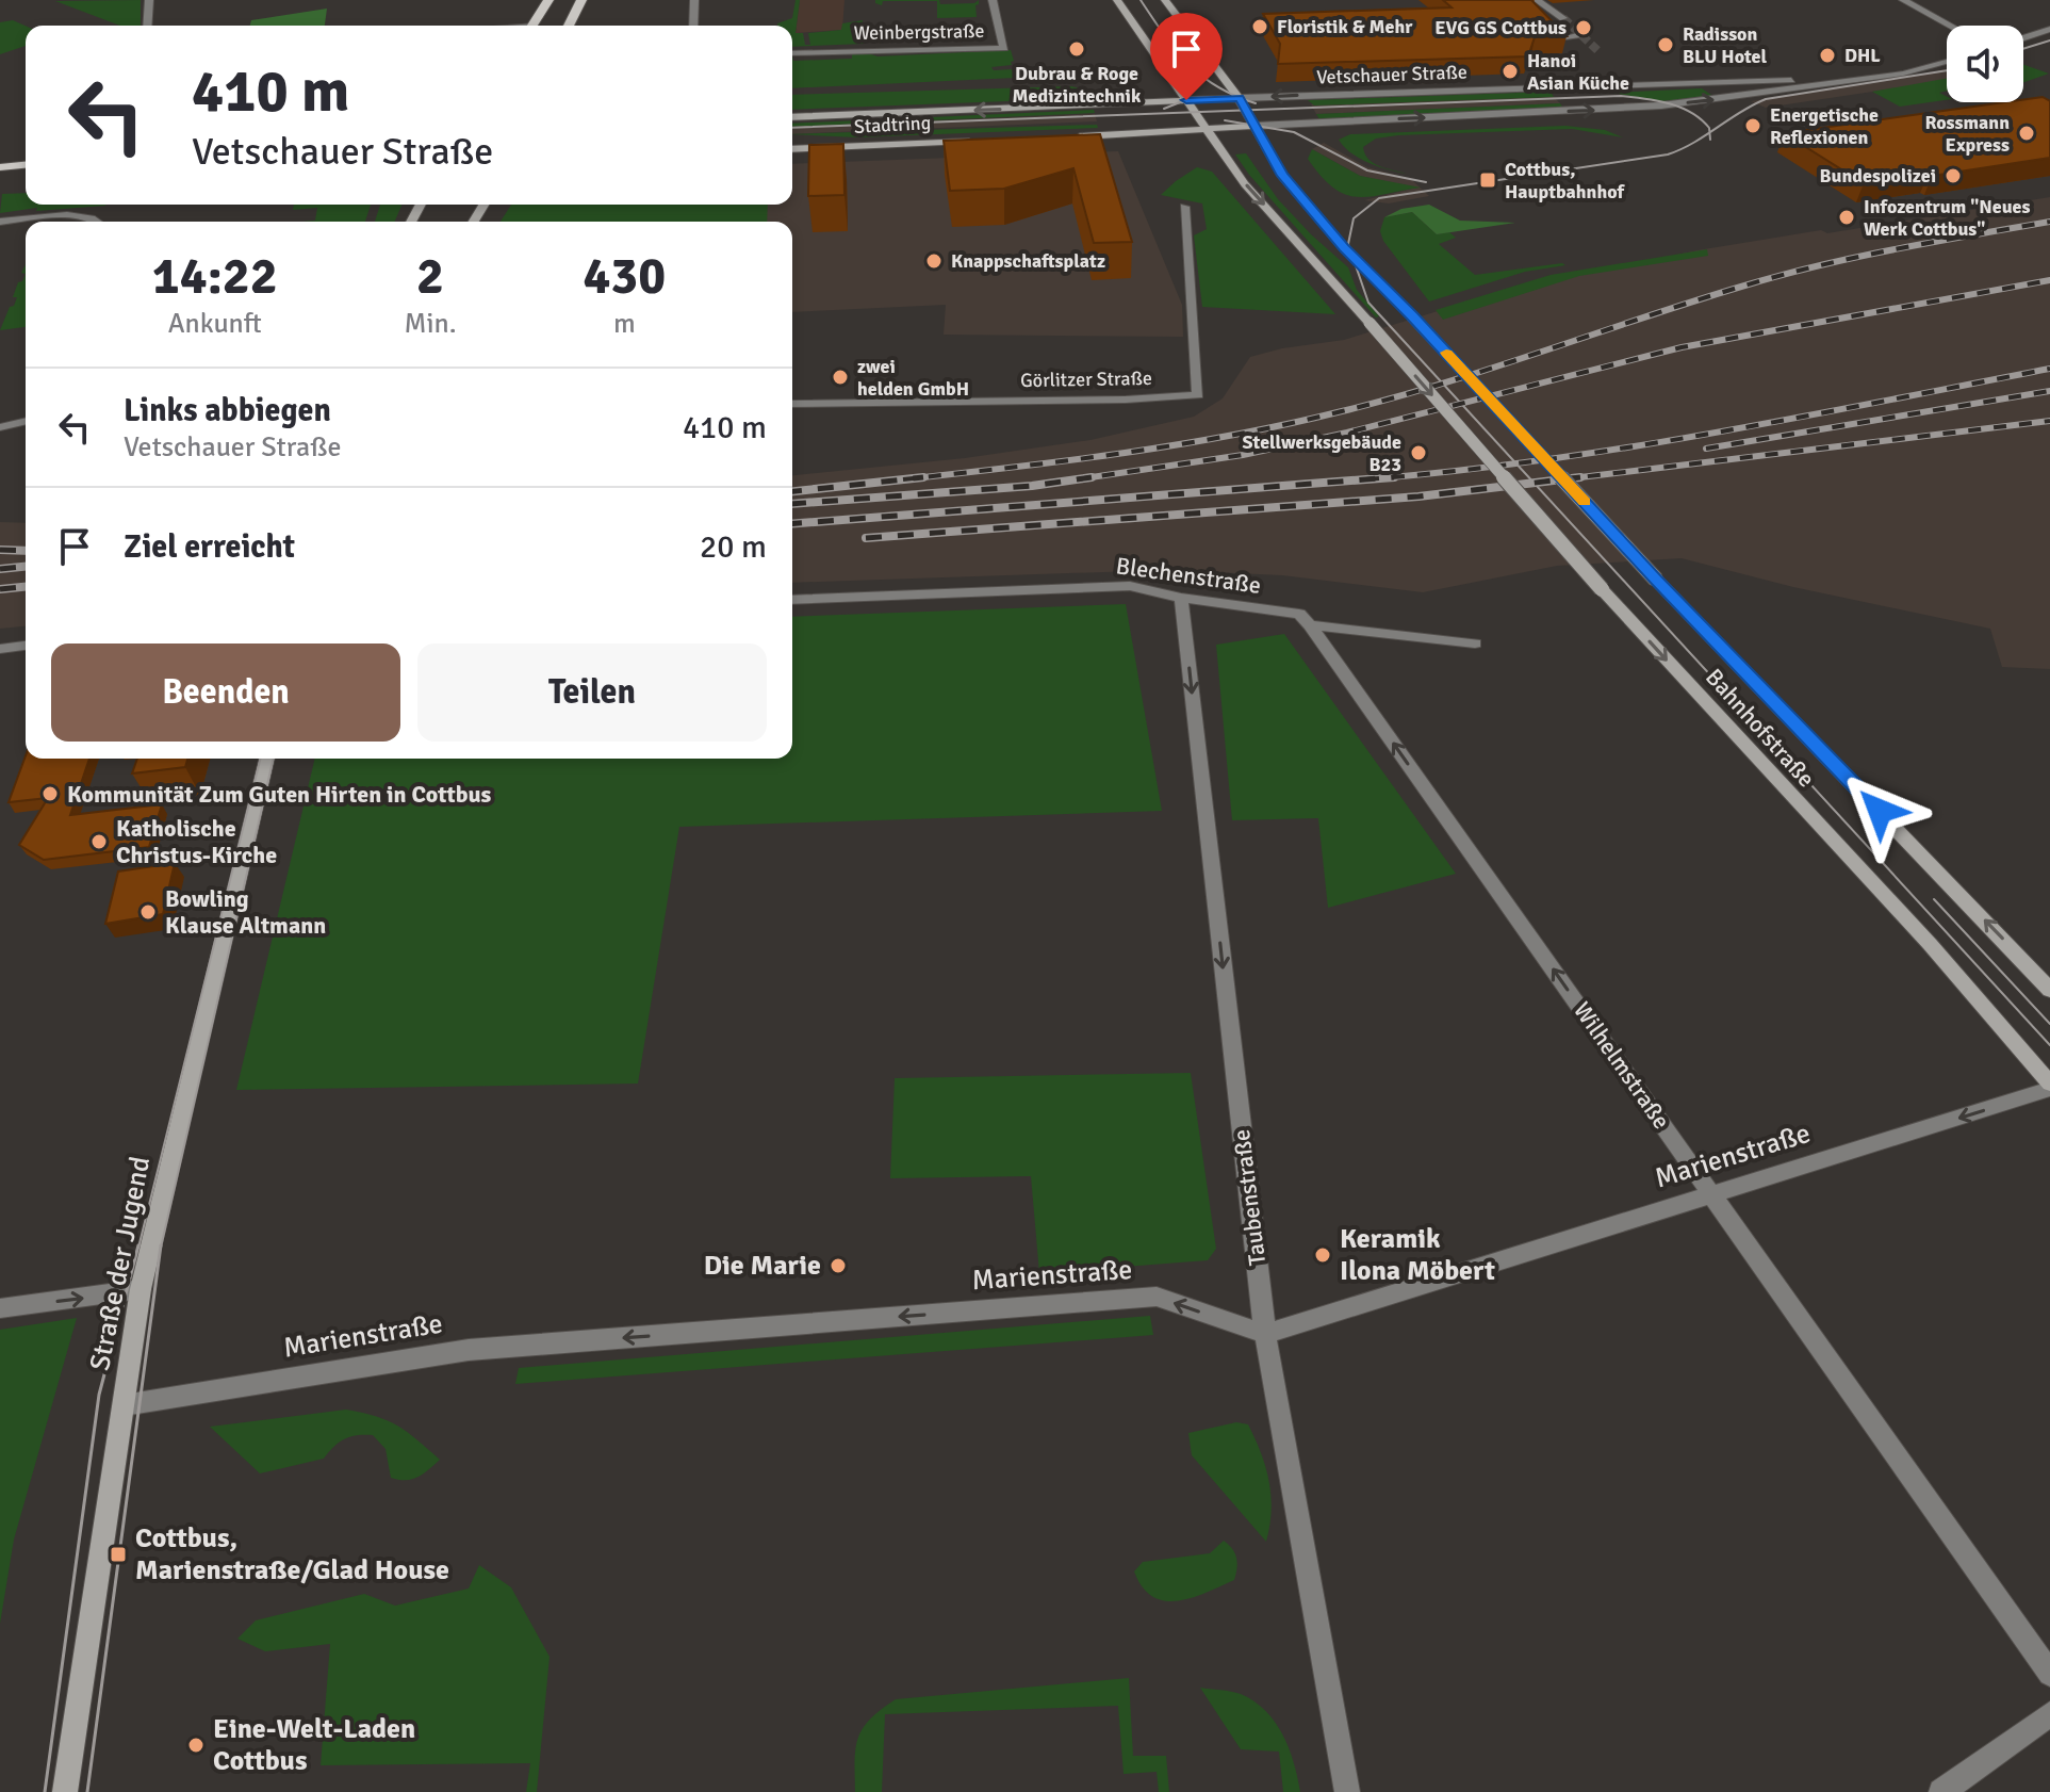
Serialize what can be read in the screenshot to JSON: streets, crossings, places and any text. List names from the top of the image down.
{
  "streets": {
    "main road": [
      "Vetschauer Straße",
      "Stadtring",
      "Bahnhofstraße",
      "Straße der Jugend"
    ],
    "street": [
      "Weinbergstraße",
      "Görlitzer Straße",
      "Blechenstraße",
      "Wilhelmstraße",
      "Marienstraße",
      "Taubenstraße"
    ]
  },
  "crossings": [
    ["Vetschauer Straße", "Stadtring"],
    ["Vetschauer Straße", "Bahnhofstraße"],
    ["Stadtring", "Bahnhofstraße"],
    ["Blechenstraße", "Wilhelmstraße"],
    ["Blechenstraße", "Taubenstraße"],
    ["Bahnhofstraße", "Marienstraße"],
    ["Wilhelmstraße", "Marienstraße"],
    ["Marienstraße", "Taubenstraße"],
    ["Marienstraße", "Straße der Jugend"]
  ],
  "one_way": ["Wilhelmstraße", "Marienstraße", "Taubenstraße"],
  "places": {
    "other": [
      "Floristik & Mehr",
      "EVG GS Cottbus",
      "Radisson BLU Hotel",
      "Dubrau & Roge Medizintechnik",
      "DHL",
      "Hanoi Asian Küche",
      "Energetische Reflexionen",
      "Rossmann Express",
      "Bundespolizei",
      "Infozentrum \"Neues Werk Cottbus\"",
      "Knappschaftsplatz",
      "zwei helden GmbH",
      "Stellwerksgebäude B23",
      "Kommunität Zum Guten Hirten in Cottbus",
      "Katholische Christus-Kirche",
      "Bowling Klause Altmann",
      "Keramik Ilona Möbert",
      "Die Marie",
      "Eine-Welt-Laden Cottbus"
    ],
    "transit": ["Cottbus, Hauptbahnhof", "Cottbus, Marienstraße/Glad House"]
  },
  "page": {
    "turn": ["410 m", "Vetschauer Straße"],
    "eta": [
      "14:22",
      "Ankunft",
      "2",
      "Min.",
      "430",
      "m"
    ],
    "list": [
      {
        "name": "Links abbiegen",
        "note": "Vetschauer Straße",
        "value": "410 m"
      },
      {
        "name": "Ziel erreicht",
        "value": "20 m"
      }
    ],
    "buttons": ["Beenden", "Teilen"]
  }
}
